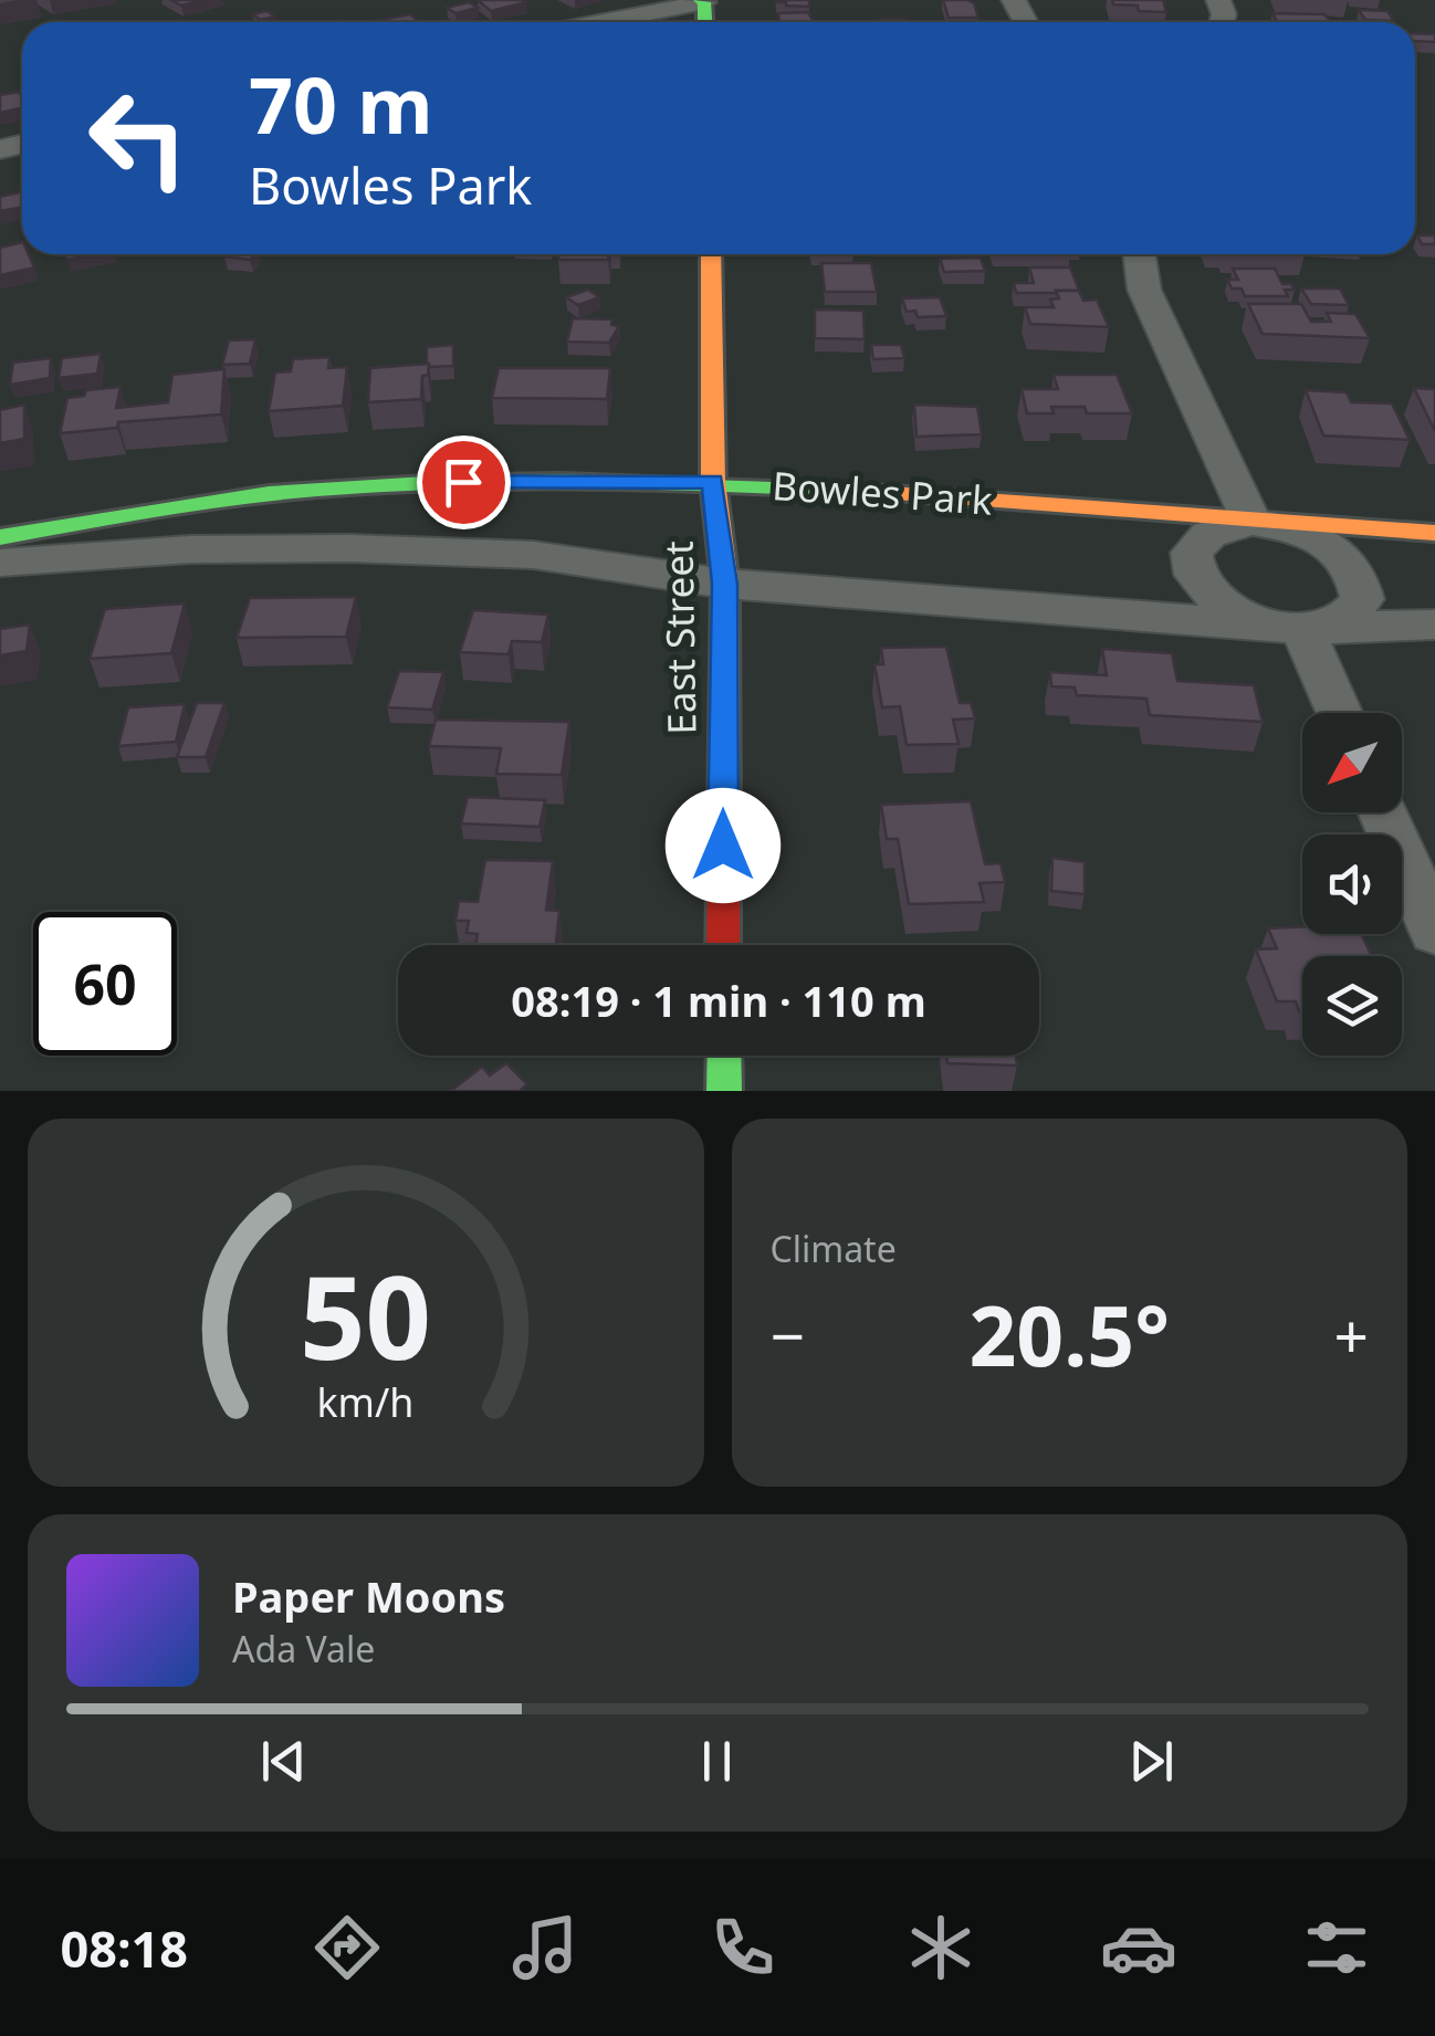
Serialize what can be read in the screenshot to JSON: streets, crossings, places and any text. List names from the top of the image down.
{
  "streets": {
    "street": ["Bowles Park", "East Street"]
  },
  "crossings": [
    ["Bowles Park", "East Street"]
  ],
  "north": "bottom left",
  "page": {
    "turn": ["70 m", "Bowles Park"],
    "limit": "60",
    "trip": "08:19 · 1 min · 110 m",
    "tile": "Climate",
    "heat": ["−", "20.5°", "+"],
    "song": ["Paper Moons", "Ada Vale"],
    "tabs": "08:18",
    "gauge": ["50", "km/h"]
  }
}
